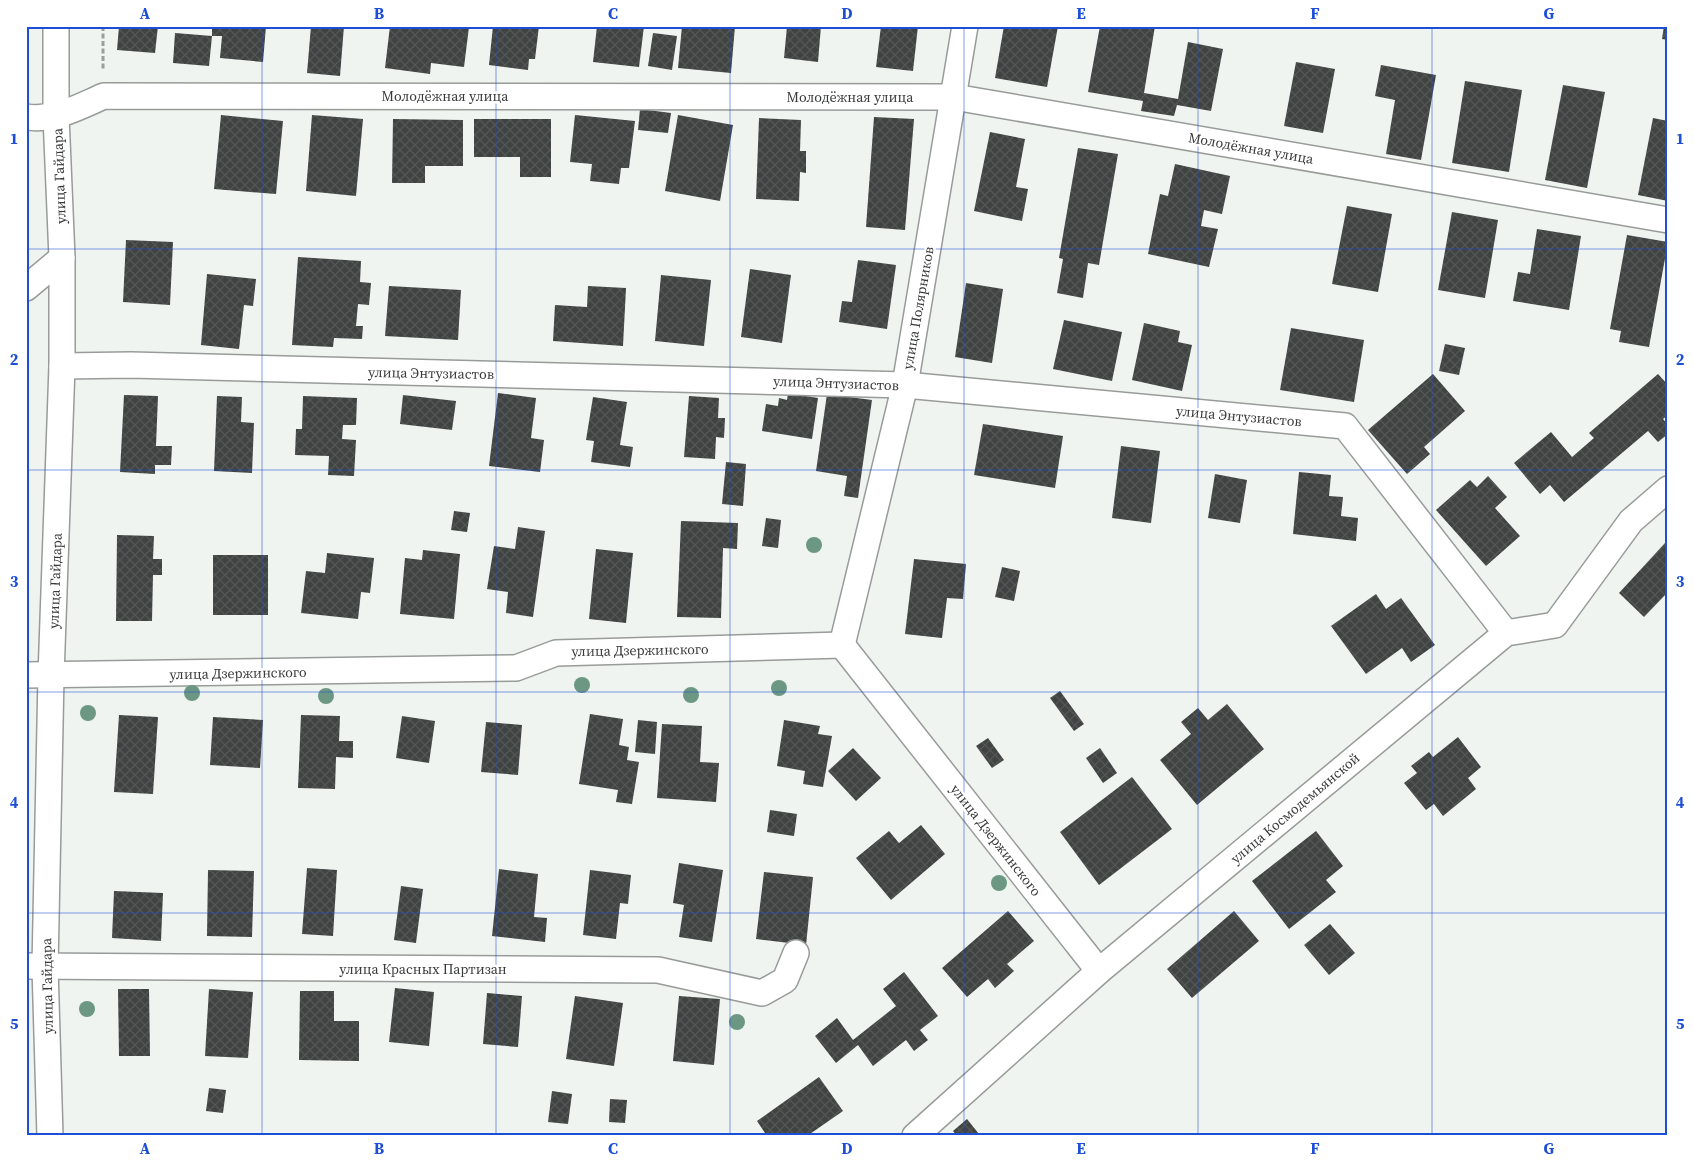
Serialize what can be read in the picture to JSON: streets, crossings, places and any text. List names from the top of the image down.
{
  "streets": {
    "street": [
      "Молодёжная улица",
      "улица Гайдара",
      "улица Полярников",
      "улица Энтузиастов",
      "улица Дзержинского",
      "улица Космодемьянской",
      "улица Красных Партизан"
    ]
  },
  "crossings": [
    ["Молодёжная улица", "улица Гайдара"],
    ["Молодёжная улица", "улица Полярников"],
    ["улица Гайдара", "улица Энтузиастов"],
    ["улица Гайдара", "улица Дзержинского"],
    ["улица Гайдара", "улица Красных Партизан"],
    ["улица Полярников", "улица Энтузиастов"],
    ["улица Полярников", "улица Дзержинского"],
    ["улица Энтузиастов", "улица Космодемьянской"],
    ["улица Дзержинского", "улица Космодемьянской"]
  ],
  "grid": {
    "columns": [
      "A",
      "B",
      "C",
      "D",
      "E",
      "F",
      "G"
    ],
    "rows": [
      "1",
      "2",
      "3",
      "4",
      "5"
    ]
  }
}
